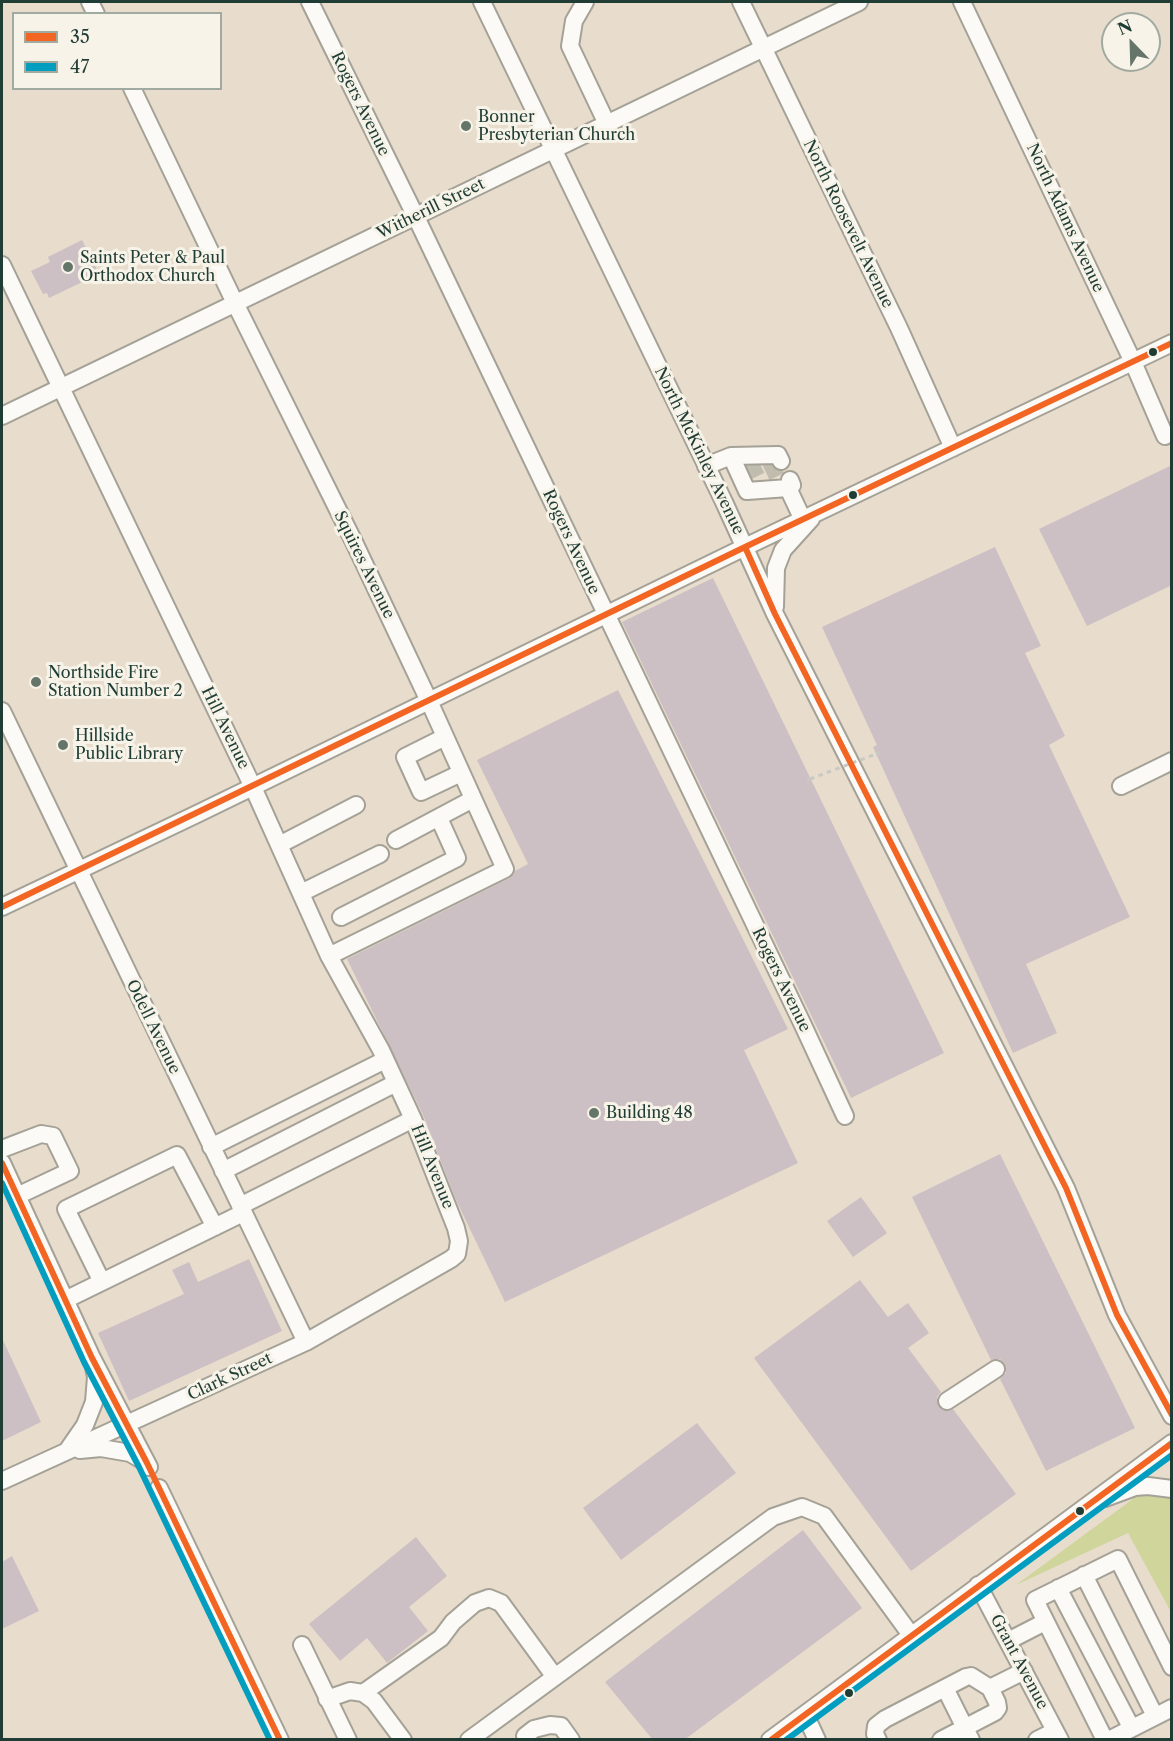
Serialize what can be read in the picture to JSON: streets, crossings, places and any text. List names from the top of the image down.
{
  "streets": {
    "street": [
      "Rogers Avenue",
      "Witherill Street",
      "North Adams Avenue",
      "North Roosevelt Avenue",
      "North McKinley Avenue",
      "Squires Avenue",
      "Hill Avenue",
      "Odell Avenue",
      "Clark Street",
      "Grant Avenue"
    ]
  },
  "crossings": [
    ["Rogers Avenue", "Witherill Street"],
    ["Witherill Street", "North Roosevelt Avenue"],
    ["Witherill Street", "North McKinley Avenue"],
    ["Witherill Street", "Squires Avenue"],
    ["Witherill Street", "Hill Avenue"],
    ["Squires Avenue", "Hill Avenue"],
    ["Hill Avenue", "Clark Street"],
    ["Odell Avenue", "Clark Street"]
  ],
  "places": [
    "Bonner Presbyterian Church",
    "Saints Peter & Paul Orthodox Church",
    "Northside Fire Station Number 2",
    "Hillside Public Library",
    "Building 48"
  ],
  "lines": ["transit line 35", "transit line 47"],
  "legend": ["35", "47"],
  "north": "top left"
}
